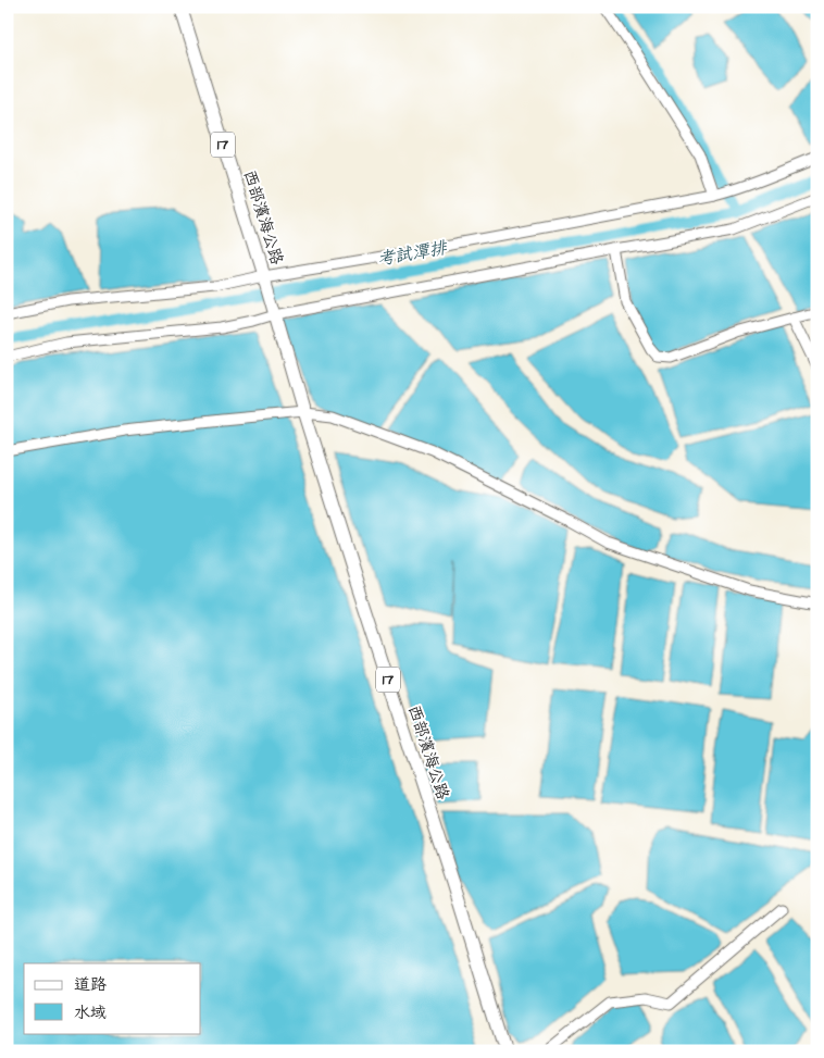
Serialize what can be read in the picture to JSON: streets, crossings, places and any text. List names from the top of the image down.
{
  "streets": {
    "main road": ["17", "西部濱海公路"]
  },
  "crossings": [
    ["17", "西部濱海公路"]
  ],
  "water": ["考試潭排"],
  "legend": ["道路", "水域"]
}
